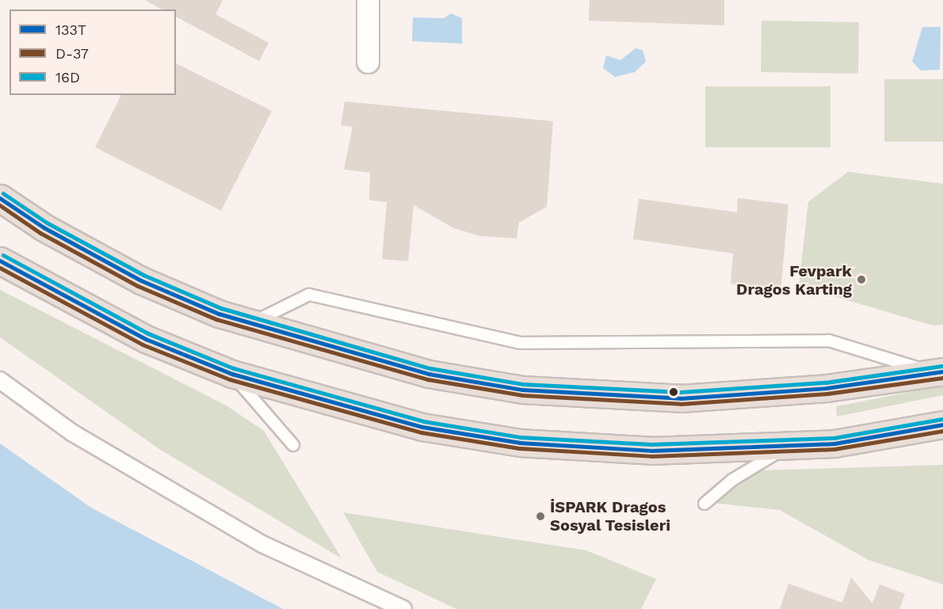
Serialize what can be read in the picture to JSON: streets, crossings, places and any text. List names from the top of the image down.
{
  "places": ["Fevpark Dragos Karting", "İSPARK Dragos Sosyal Tesisleri"],
  "lines": ["transit line 16D", "transit line 133T", "transit line D-37"],
  "legend": ["133T", "D-37", "16D"]
}
